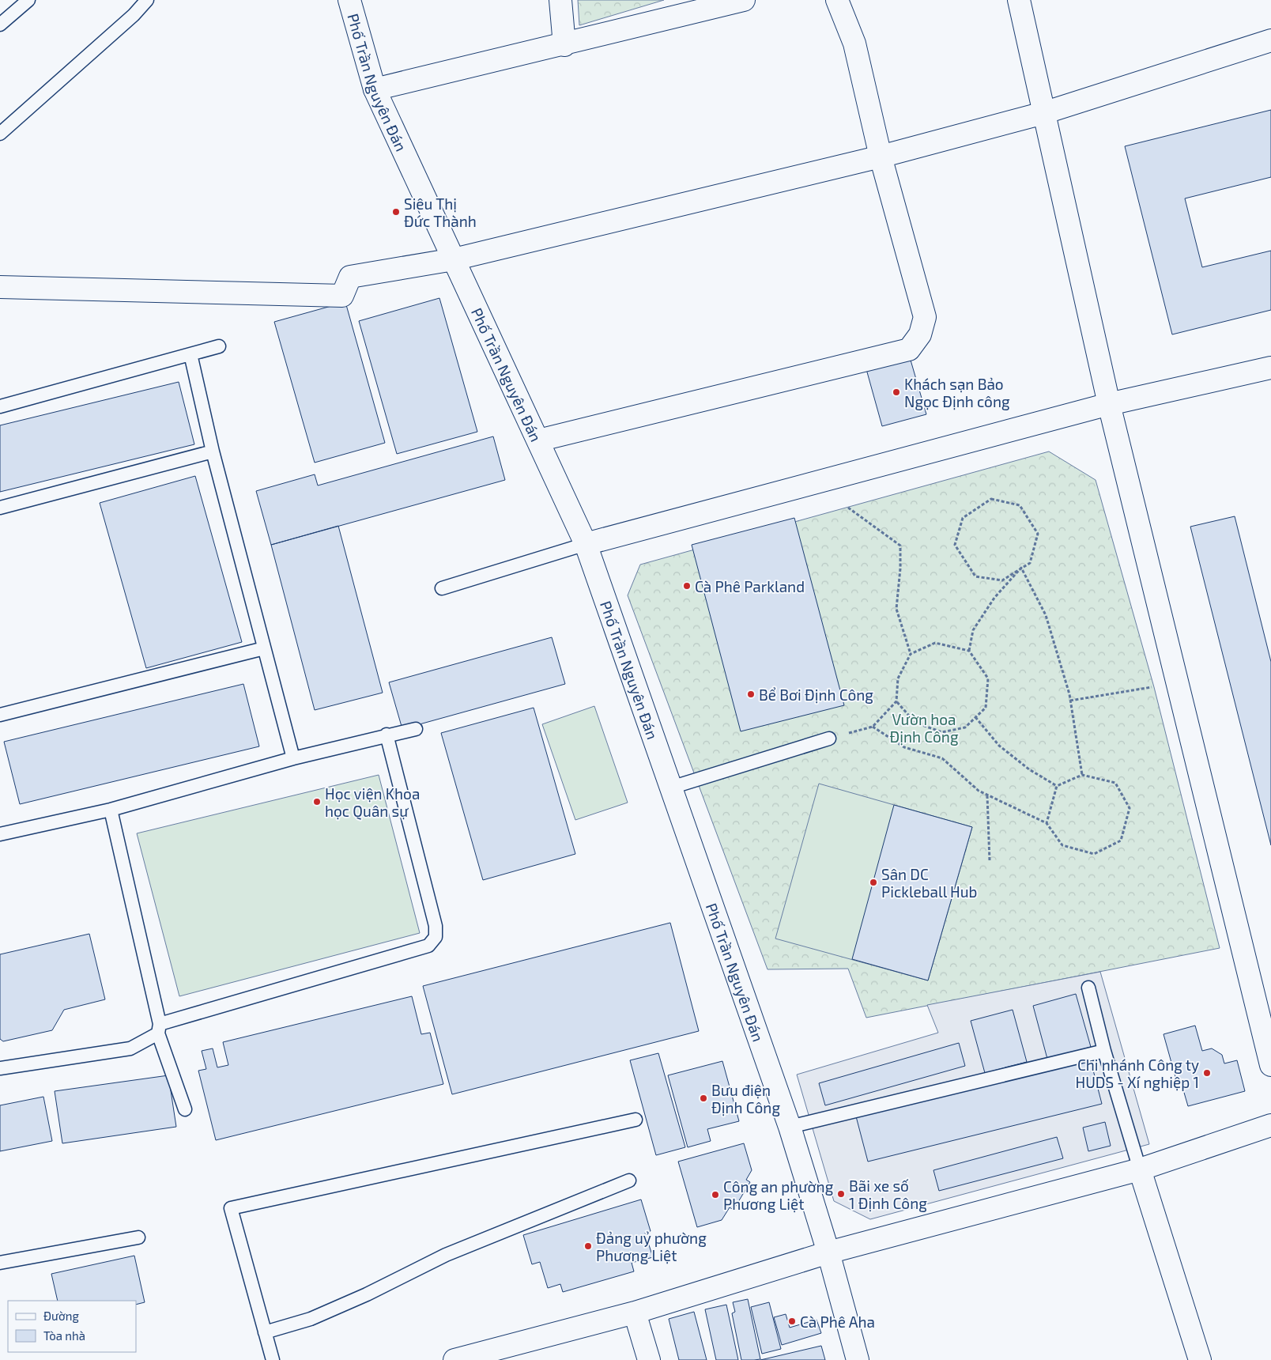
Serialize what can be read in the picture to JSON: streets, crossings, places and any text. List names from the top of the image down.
{
  "streets": {
    "street": ["Phố Trần Nguyên Đán"]
  },
  "parks": ["Vườn hoa Định Công"],
  "places": [
    "Siêu Thị Đức Thành",
    "Khách sạn Bảo Ngọc Định công",
    "Cà Phê Parkland",
    "Bể Bơi Định Công",
    "Học viện Khoa học Quân sự",
    "Sân DC Pickleball Hub",
    "Chi nhánh Công ty HUDS - Xí nghiệp 1",
    "Bưu điện Định Công",
    "Bãi xe số 1 Định Công",
    "Công an phường Phương Liệt",
    "Đảng uỷ phường Phương Liệt",
    "Cà Phê Aha"
  ],
  "legend": ["Đường", "Tòa nhà"]
}
